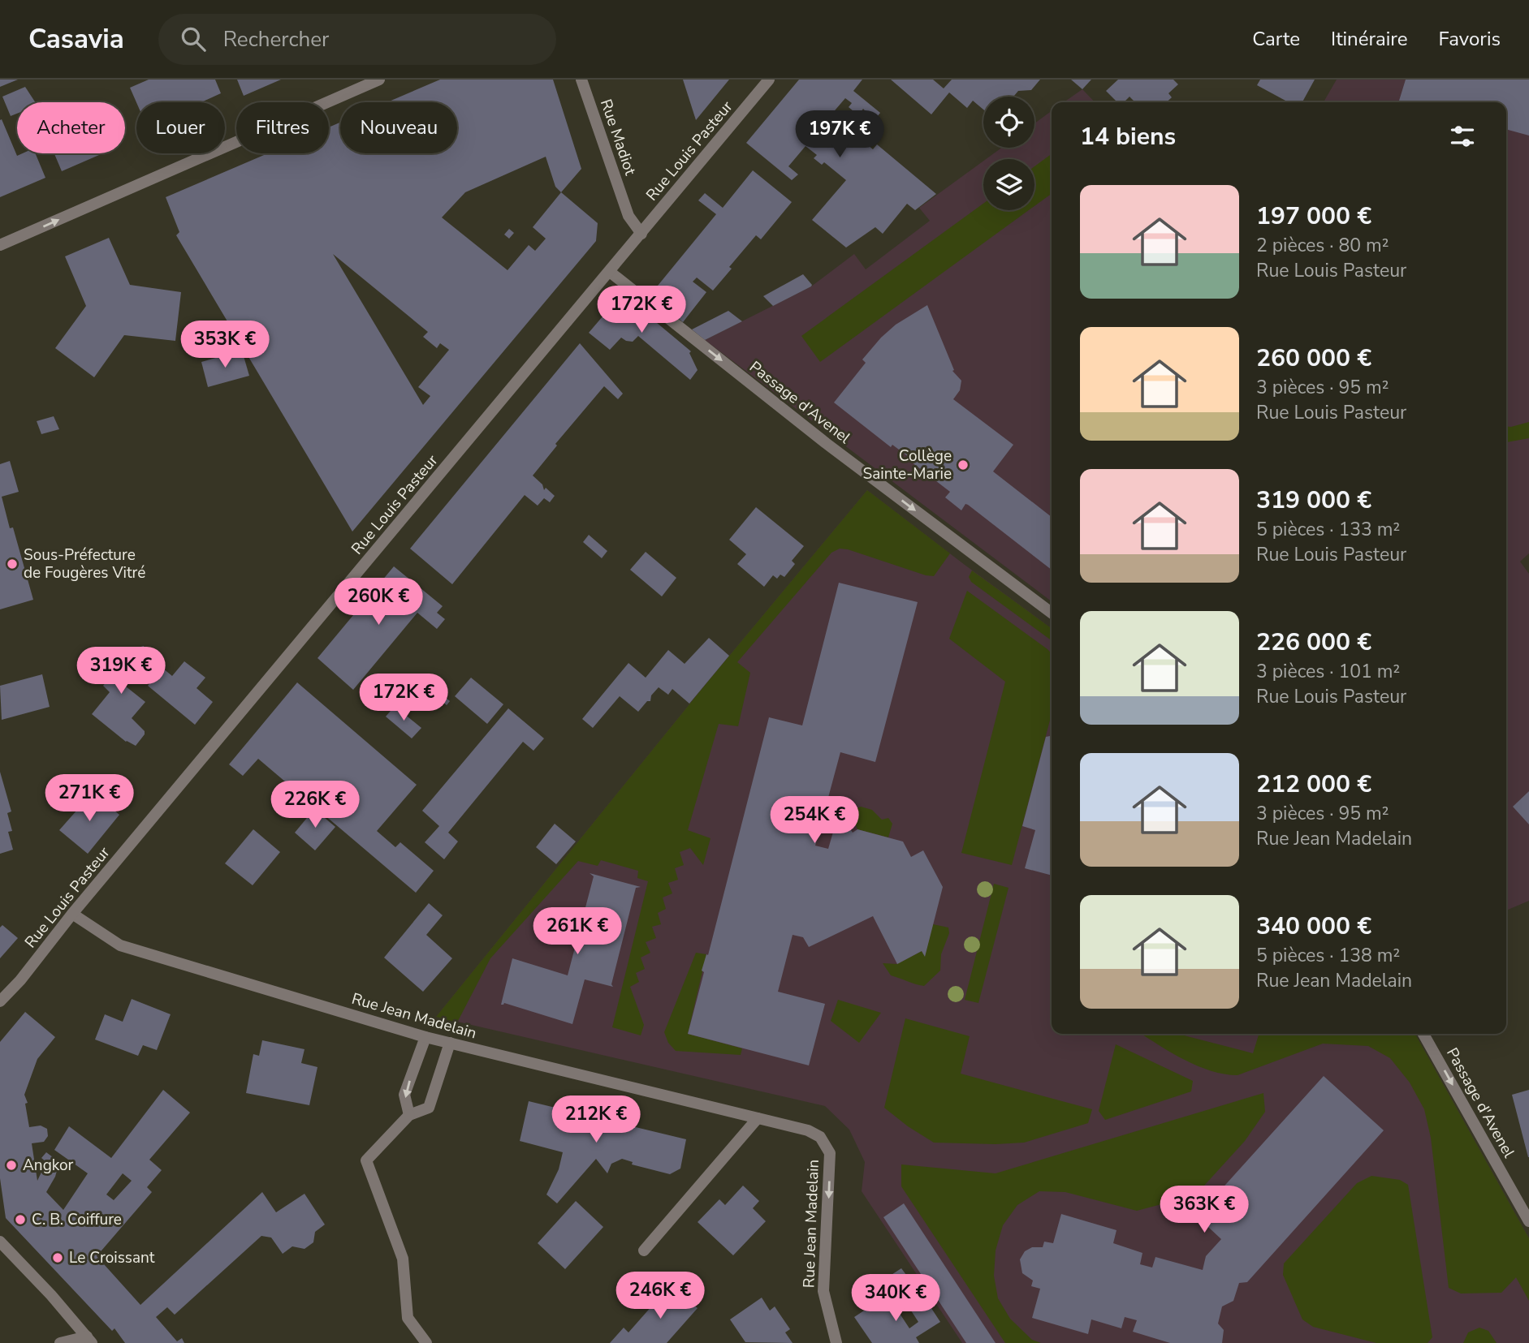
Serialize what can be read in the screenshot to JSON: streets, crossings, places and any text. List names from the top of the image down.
{
  "streets": {
    "street": [
      "Rue Madiot",
      "Rue Louis Pasteur",
      "Passage d'Avenel",
      "Rue Jean Madelain"
    ]
  },
  "crossings": [
    ["Rue Madiot", "Rue Louis Pasteur"],
    ["Rue Louis Pasteur", "Passage d'Avenel"],
    ["Rue Louis Pasteur", "Rue Jean Madelain"]
  ],
  "one_way": ["Passage d'Avenel"],
  "places": [
    "Collège Sainte-Marie",
    "Sous-Préfecture de Fougères Vitré",
    "Angkor",
    "C. B. Coiffure",
    "Le Croissant"
  ],
  "page": {
    "header": "Casavia",
    "search": "Rechercher",
    "nav": ["Carte", "Itinéraire", "Favoris"],
    "chip": [
      "Acheter",
      "Louer",
      "Filtres",
      "Nouveau"
    ],
    "heading": "14 biens",
    "price": [
      "197K €",
      "172K €",
      "353K €",
      "260K €",
      "319K €",
      "172K €",
      "271K €",
      "226K €",
      "254K €",
      "261K €",
      "212K €",
      "363K €",
      "246K €",
      "340K €"
    ],
    "list": [
      {
        "name": "197 000 €",
        "note": "2 pièces · 80 m² · Rue Louis Pasteur"
      },
      {
        "name": "260 000 €",
        "note": "3 pièces · 95 m² · Rue Louis Pasteur"
      },
      {
        "name": "319 000 €",
        "note": "5 pièces · 133 m² · Rue Louis Pasteur"
      },
      {
        "name": "226 000 €",
        "note": "3 pièces · 101 m² · Rue Louis Pasteur"
      },
      {
        "name": "212 000 €",
        "note": "3 pièces · 95 m² · Rue Jean Madelain"
      },
      {
        "name": "340 000 €",
        "note": "5 pièces · 138 m² · Rue Jean Madelain"
      }
    ]
  }
}
